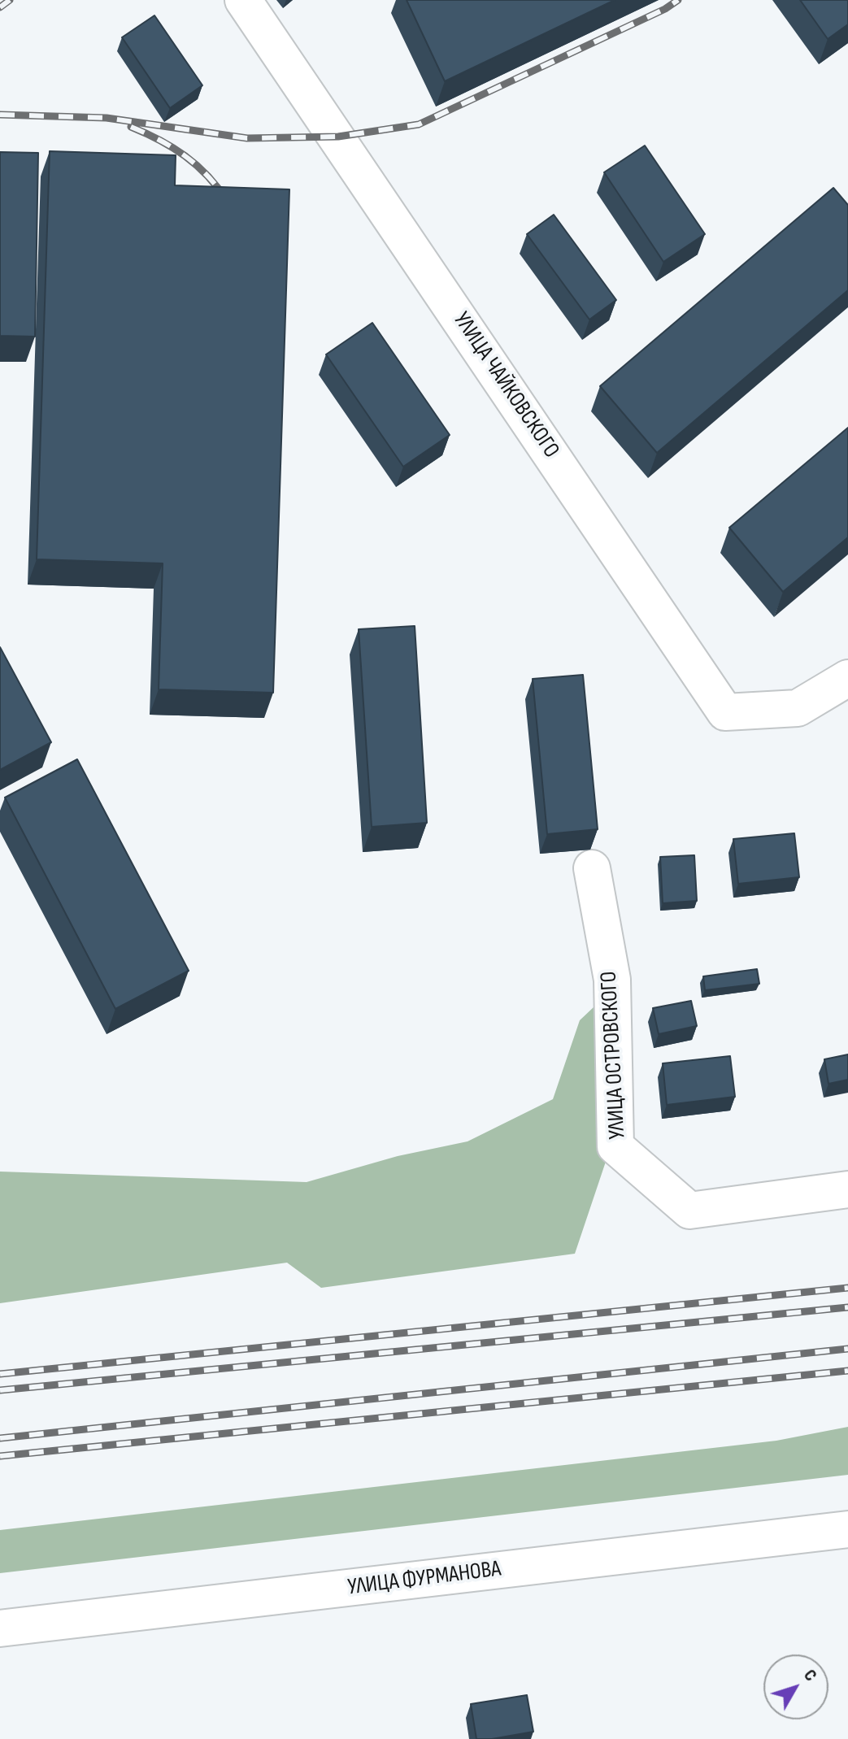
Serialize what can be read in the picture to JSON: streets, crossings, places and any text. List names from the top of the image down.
{
  "streets": {
    "street": ["УЛИЦА ЧАЙКОВСКОГО", "УЛИЦА ОСТРОВСКОГО", "УЛИЦА ФУРМАНОВА"]
  },
  "north": "top right"
}
